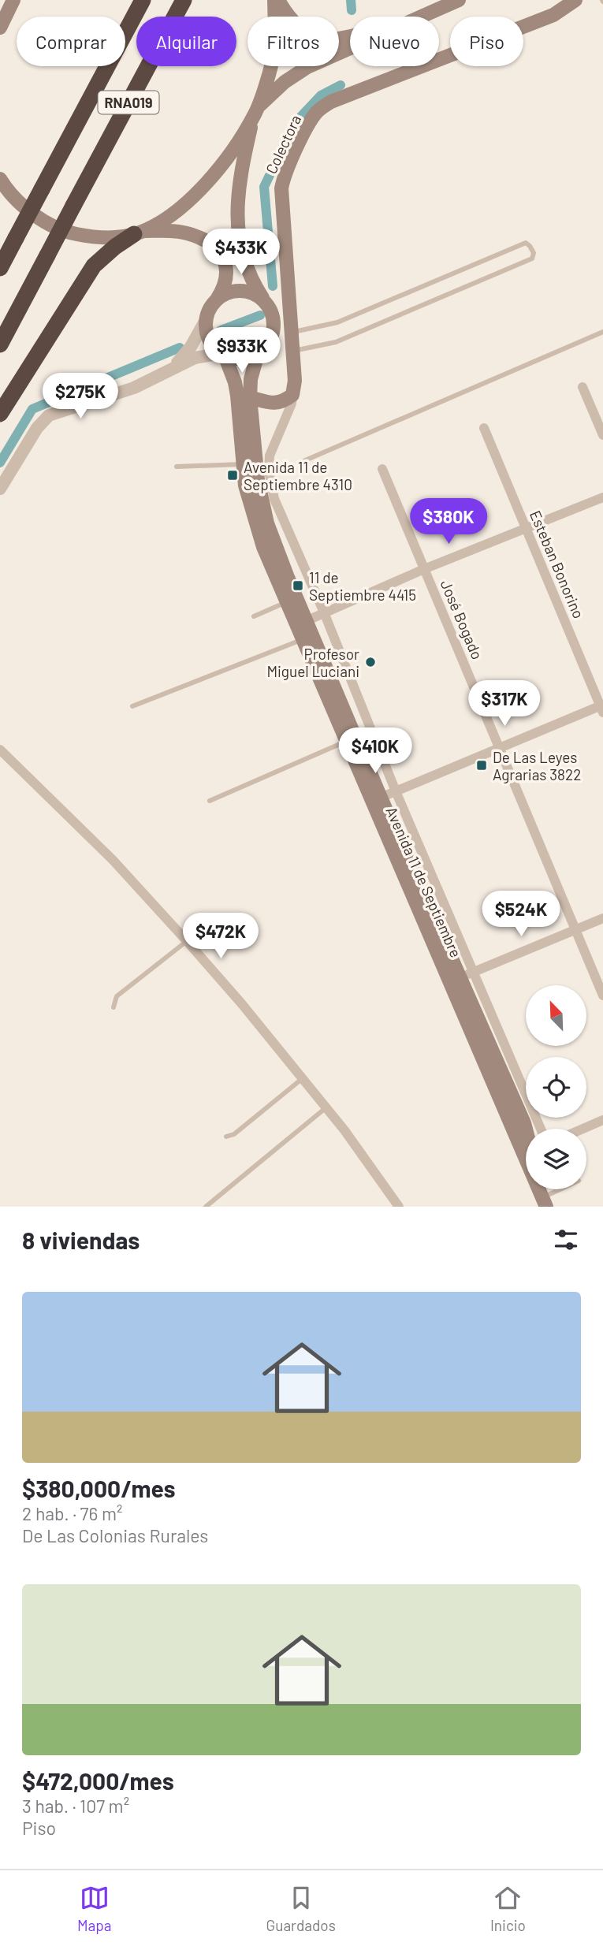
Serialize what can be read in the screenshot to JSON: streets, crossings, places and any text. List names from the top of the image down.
{
  "streets": {
    "highway": ["RNA019"],
    "main road": ["Colectora", "Avenida 11 de Septiembre"],
    "street": ["Esteban Bonorino", "José Bogado"]
  },
  "places": {
    "transit": ["Avenida 11 de Septiembre 4310", "11 de Septiembre 4415", "De Las Leyes Agrarias 3822"],
    "other": ["Profesor Miguel Luciani"]
  },
  "north": "top left",
  "page": {
    "chip": [
      "Comprar",
      "Alquilar",
      "Filtros",
      "Nuevo",
      "Piso"
    ],
    "price": [
      "$433K",
      "$933K",
      "$275K",
      "$380K",
      "$317K",
      "$410K",
      "$524K",
      "$472K"
    ],
    "heading": "8 viviendas",
    "list": [
      {
        "name": "$380,000/mes",
        "note": "2 hab. · 76 m² · De Las Colonias Rurales"
      },
      {
        "name": "$472,000/mes",
        "note": "3 hab. · 107 m² · Piso"
      }
    ],
    "tabs": ["Mapa", "Guardados", "Inicio"]
  }
}
